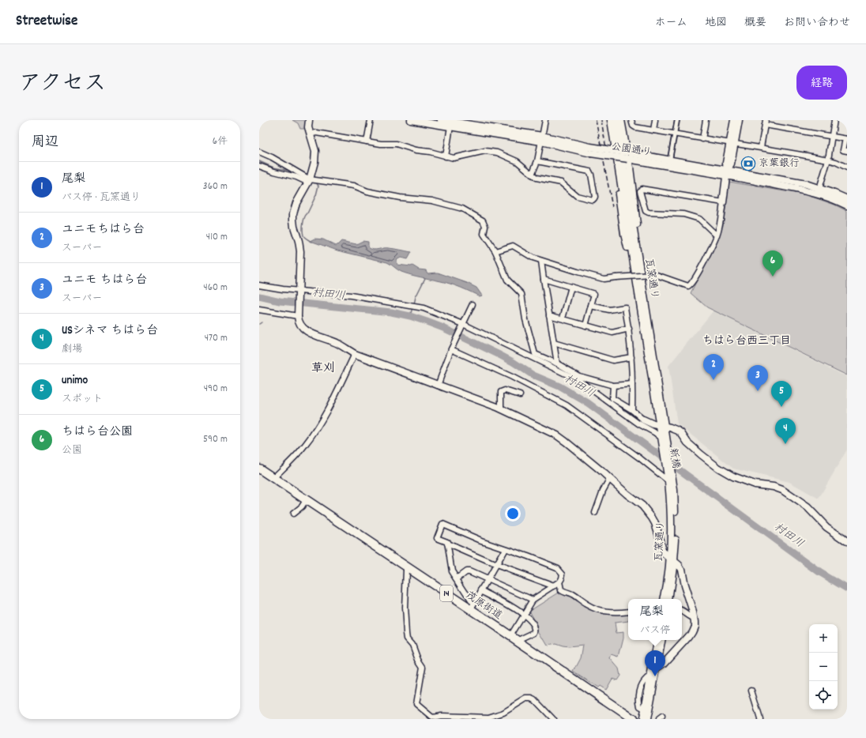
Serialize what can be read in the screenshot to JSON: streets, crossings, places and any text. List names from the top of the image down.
{
  "streets": {
    "main road": ["14", "茂原街道"],
    "street": ["公園通り", "瓦窯通り", "新橋"]
  },
  "crossings": [
    ["瓦窯通り", "新橋"]
  ],
  "districts": ["ちはら台西三丁目", "草刈"],
  "water": ["村田川"],
  "places": {
    "bank": ["京葉銀行"]
  },
  "page": {
    "header": "Streetwise",
    "nav": [
      "ホーム",
      "地図",
      "概要",
      "お問い合わせ"
    ],
    "title": "アクセス",
    "buttons": "経路",
    "heading": ["周辺", "6件"],
    "list": [
      {
        "mark": "1",
        "name": "尾梨",
        "note": "バス停 · 瓦窯通り",
        "value": "360 m"
      },
      {
        "mark": "2",
        "name": "ユニモちはら台",
        "note": "スーパー",
        "value": "410 m"
      },
      {
        "mark": "3",
        "name": "ユニモ ちはら台",
        "note": "スーパー",
        "value": "460 m"
      },
      {
        "mark": "4",
        "name": "USシネマ ちはら台",
        "note": "劇場",
        "value": "470 m"
      },
      {
        "mark": "5",
        "name": "unimo",
        "note": "スポット",
        "value": "490 m"
      },
      {
        "mark": "6",
        "name": "ちはら台公園",
        "note": "公園",
        "value": "590 m"
      }
    ],
    "pins": [
      "6",
      "2",
      "3",
      "5",
      "4",
      "1"
    ],
    "popup": ["尾梨", "バス停"],
    "map_buttons": ["+", "−"]
  }
}
